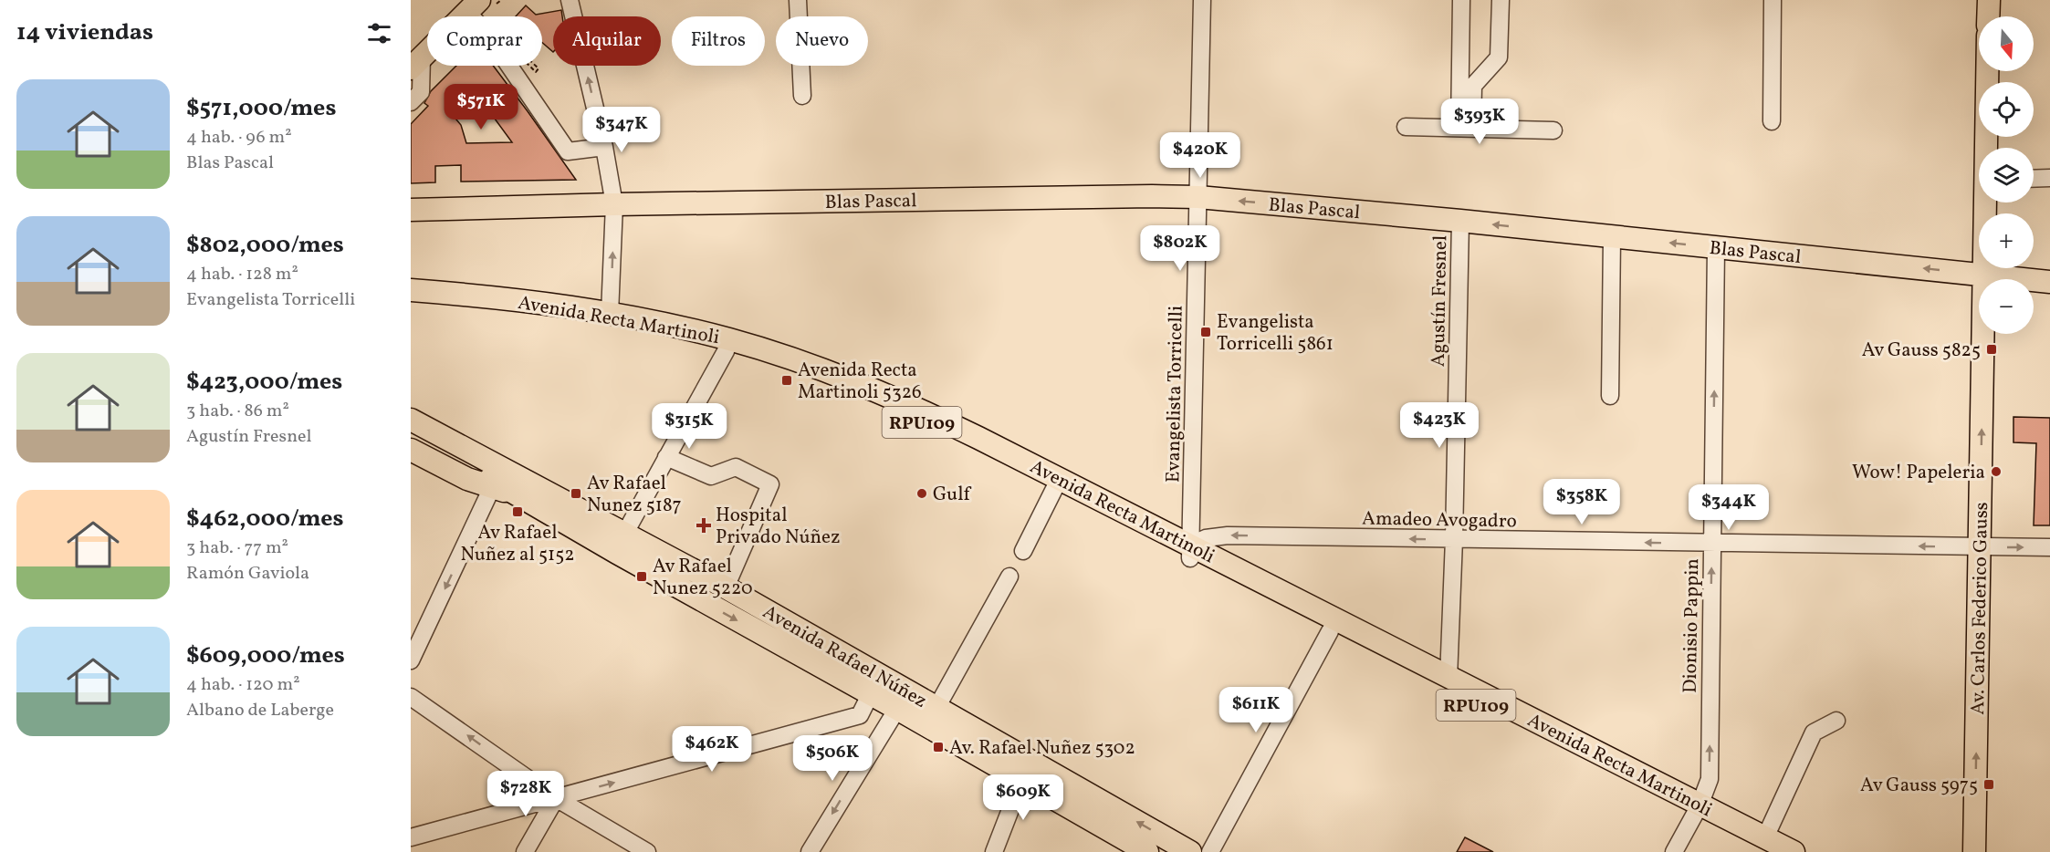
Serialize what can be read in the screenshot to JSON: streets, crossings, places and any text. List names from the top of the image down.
{
  "streets": {
    "main road": [
      "Blas Pascal",
      "Avenida Recta Martinoli",
      "RPU109",
      "Av. Carlos Federico Gauss",
      "Avenida Rafael Núñez"
    ],
    "street": [
      "Agustín Fresnel",
      "Evangelista Torricelli",
      "Amadeo Avogadro",
      "Dionisio Pappin"
    ]
  },
  "crossings": [
    ["Blas Pascal", "Agustín Fresnel"],
    ["Blas Pascal", "Evangelista Torricelli"],
    ["Blas Pascal", "Av. Carlos Federico Gauss"],
    ["Blas Pascal", "Dionisio Pappin"],
    ["Agustín Fresnel", "Avenida Recta Martinoli"],
    ["Agustín Fresnel", "Amadeo Avogadro"],
    ["Avenida Recta Martinoli", "Evangelista Torricelli"],
    ["Avenida Recta Martinoli", "Amadeo Avogadro"],
    ["Avenida Recta Martinoli", "Dionisio Pappin"],
    ["Evangelista Torricelli", "Amadeo Avogadro"],
    ["Amadeo Avogadro", "Av. Carlos Federico Gauss"],
    ["Amadeo Avogadro", "Dionisio Pappin"]
  ],
  "one_way": [
    "Blas Pascal",
    "Amadeo Avogadro",
    "Av. Carlos Federico Gauss",
    "Dionisio Pappin"
  ],
  "places": {
    "transit": [
      "Evangelista Torricelli 5861",
      "Av Gauss 5825",
      "Avenida Recta Martinoli 5326",
      "Av Rafael Nunez 5187",
      "Av Rafael Nuñez al 5152",
      "Av Rafael Nunez 5220",
      "Av. Rafael Nuñez 5302",
      "Av Gauss 5975"
    ],
    "other": ["Wow! Papeleria", "Gulf"],
    "health": ["Hospital Privado Núñez"]
  },
  "north": "bottom",
  "page": {
    "heading": "14 viviendas",
    "map_buttons": ["+", "−"],
    "chip": [
      "Comprar",
      "Alquilar",
      "Filtros",
      "Nuevo"
    ],
    "list": [
      {
        "name": "$571,000/mes",
        "note": "4 hab. · 96 m² · Blas Pascal"
      },
      {
        "name": "$802,000/mes",
        "note": "4 hab. · 128 m² · Evangelista Torricelli"
      },
      {
        "name": "$423,000/mes",
        "note": "3 hab. · 86 m² · Agustín Fresnel"
      },
      {
        "name": "$462,000/mes",
        "note": "3 hab. · 77 m² · Ramón Gaviola"
      },
      {
        "name": "$609,000/mes",
        "note": "4 hab. · 120 m² · Albano de Laberge"
      }
    ],
    "price": [
      "$571K",
      "$393K",
      "$347K",
      "$420K",
      "$802K",
      "$423K",
      "$315K",
      "$358K",
      "$344K",
      "$611K",
      "$462K",
      "$506K",
      "$728K",
      "$609K"
    ]
  }
}
